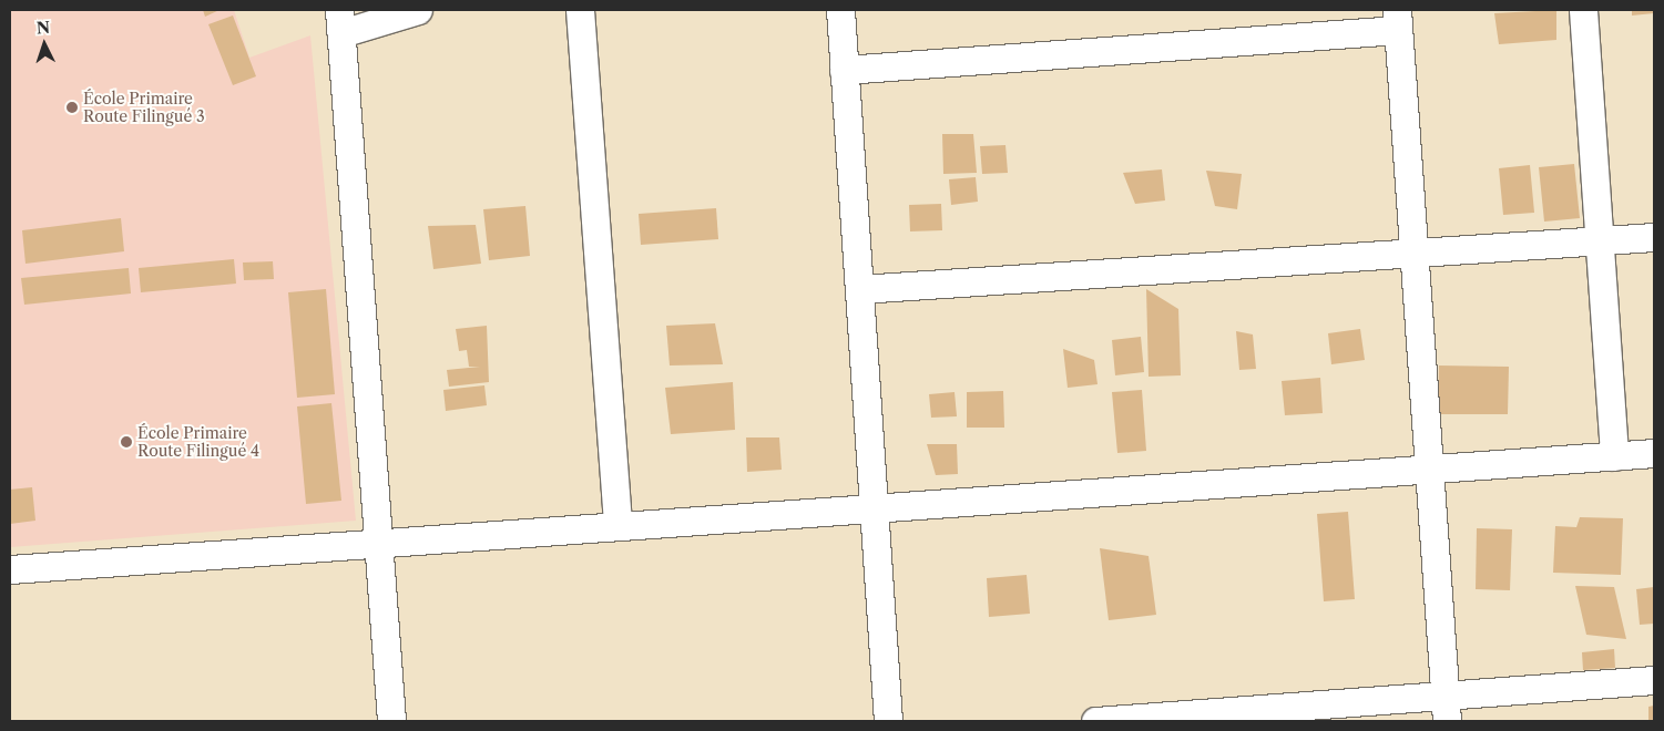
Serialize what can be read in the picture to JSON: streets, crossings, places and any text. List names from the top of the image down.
{
  "places": ["École Primaire Route Filingué 3", "École Primaire Route Filingué 4"],
  "north": "top"
}
